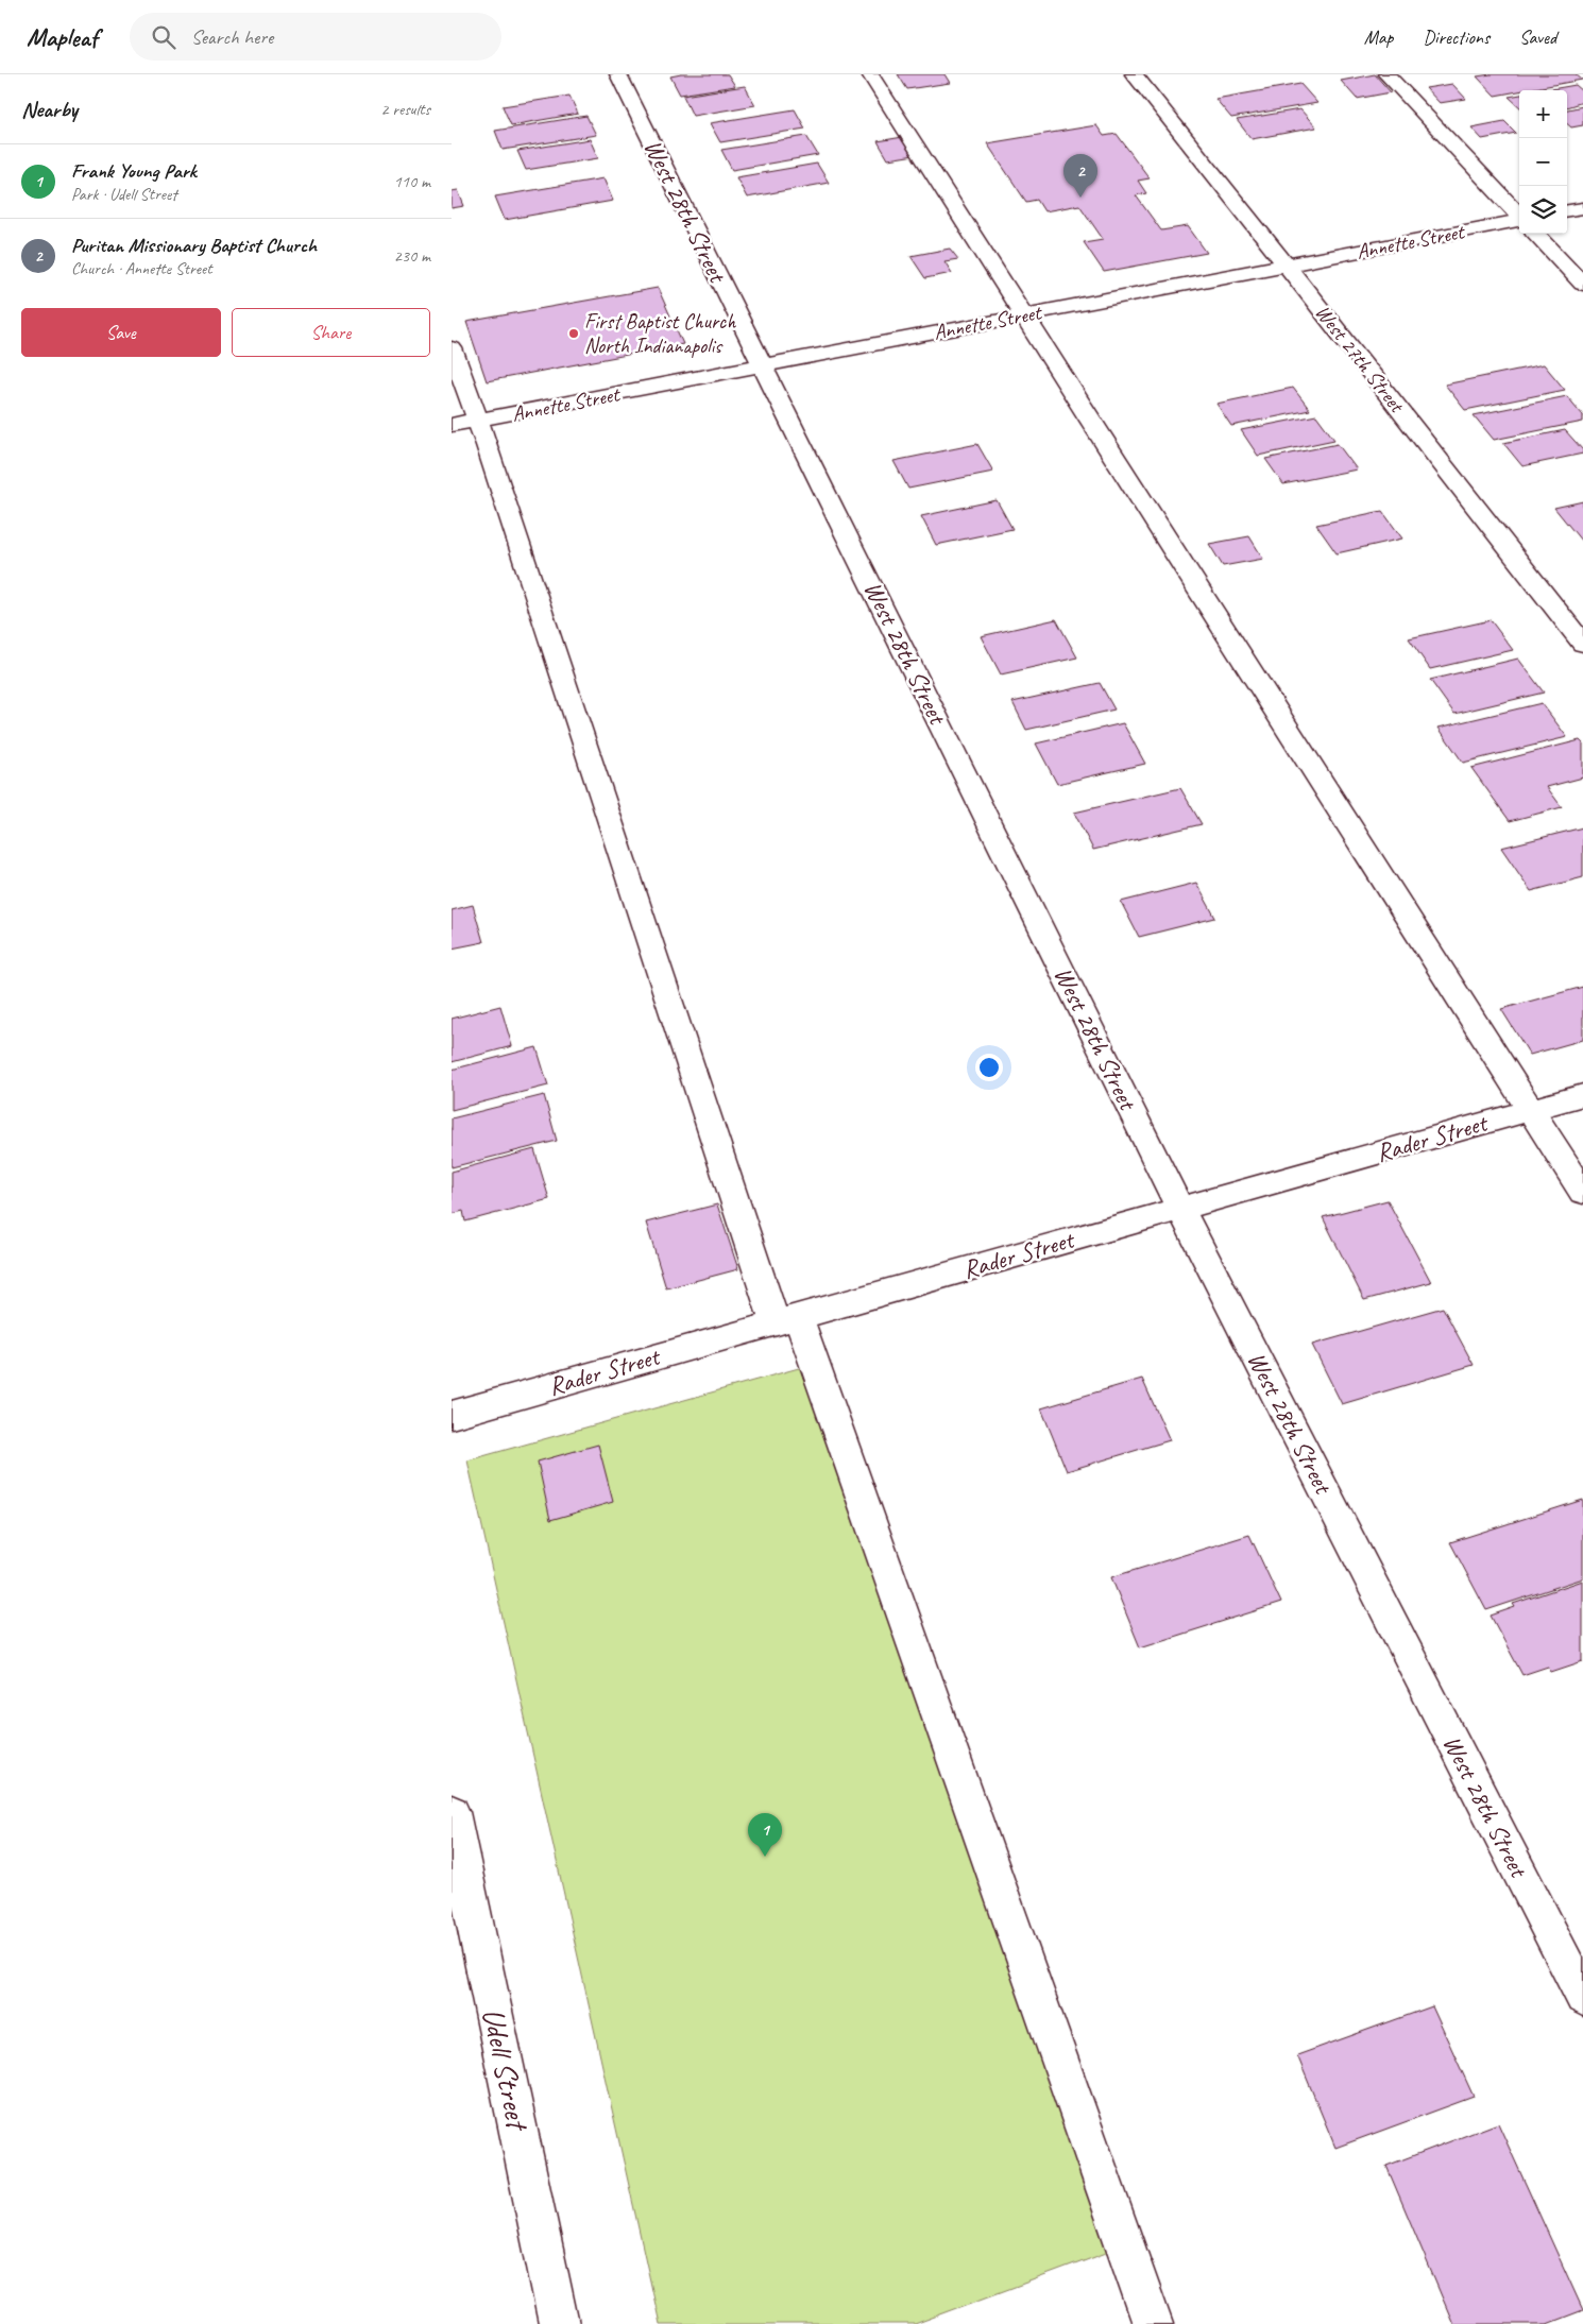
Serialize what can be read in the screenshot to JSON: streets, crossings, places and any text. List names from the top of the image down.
{
  "streets": {
    "street": [
      "West 28th Street",
      "Annette Street",
      "West 27th Street",
      "Rader Street",
      "Udell Street"
    ]
  },
  "crossings": [
    ["West 28th Street", "Annette Street"],
    ["West 28th Street", "Rader Street"],
    ["Annette Street", "West 27th Street"]
  ],
  "places": ["First Baptist Church North Indianapolis"],
  "page": {
    "header": "Mapleaf",
    "search": "Search here",
    "nav": ["Map", "Directions", "Saved"],
    "heading": ["Nearby", "2 results"],
    "map_buttons": ["+", "−"],
    "list": [
      {
        "mark": "1",
        "name": "Frank Young Park",
        "note": "Park · Udell Street",
        "value": "110 m"
      },
      {
        "mark": "2",
        "name": "Puritan Missionary Baptist Church",
        "note": "Church · Annette Street",
        "value": "230 m"
      }
    ],
    "pins": ["2", "1"],
    "buttons": ["Save", "Share"]
  }
}
